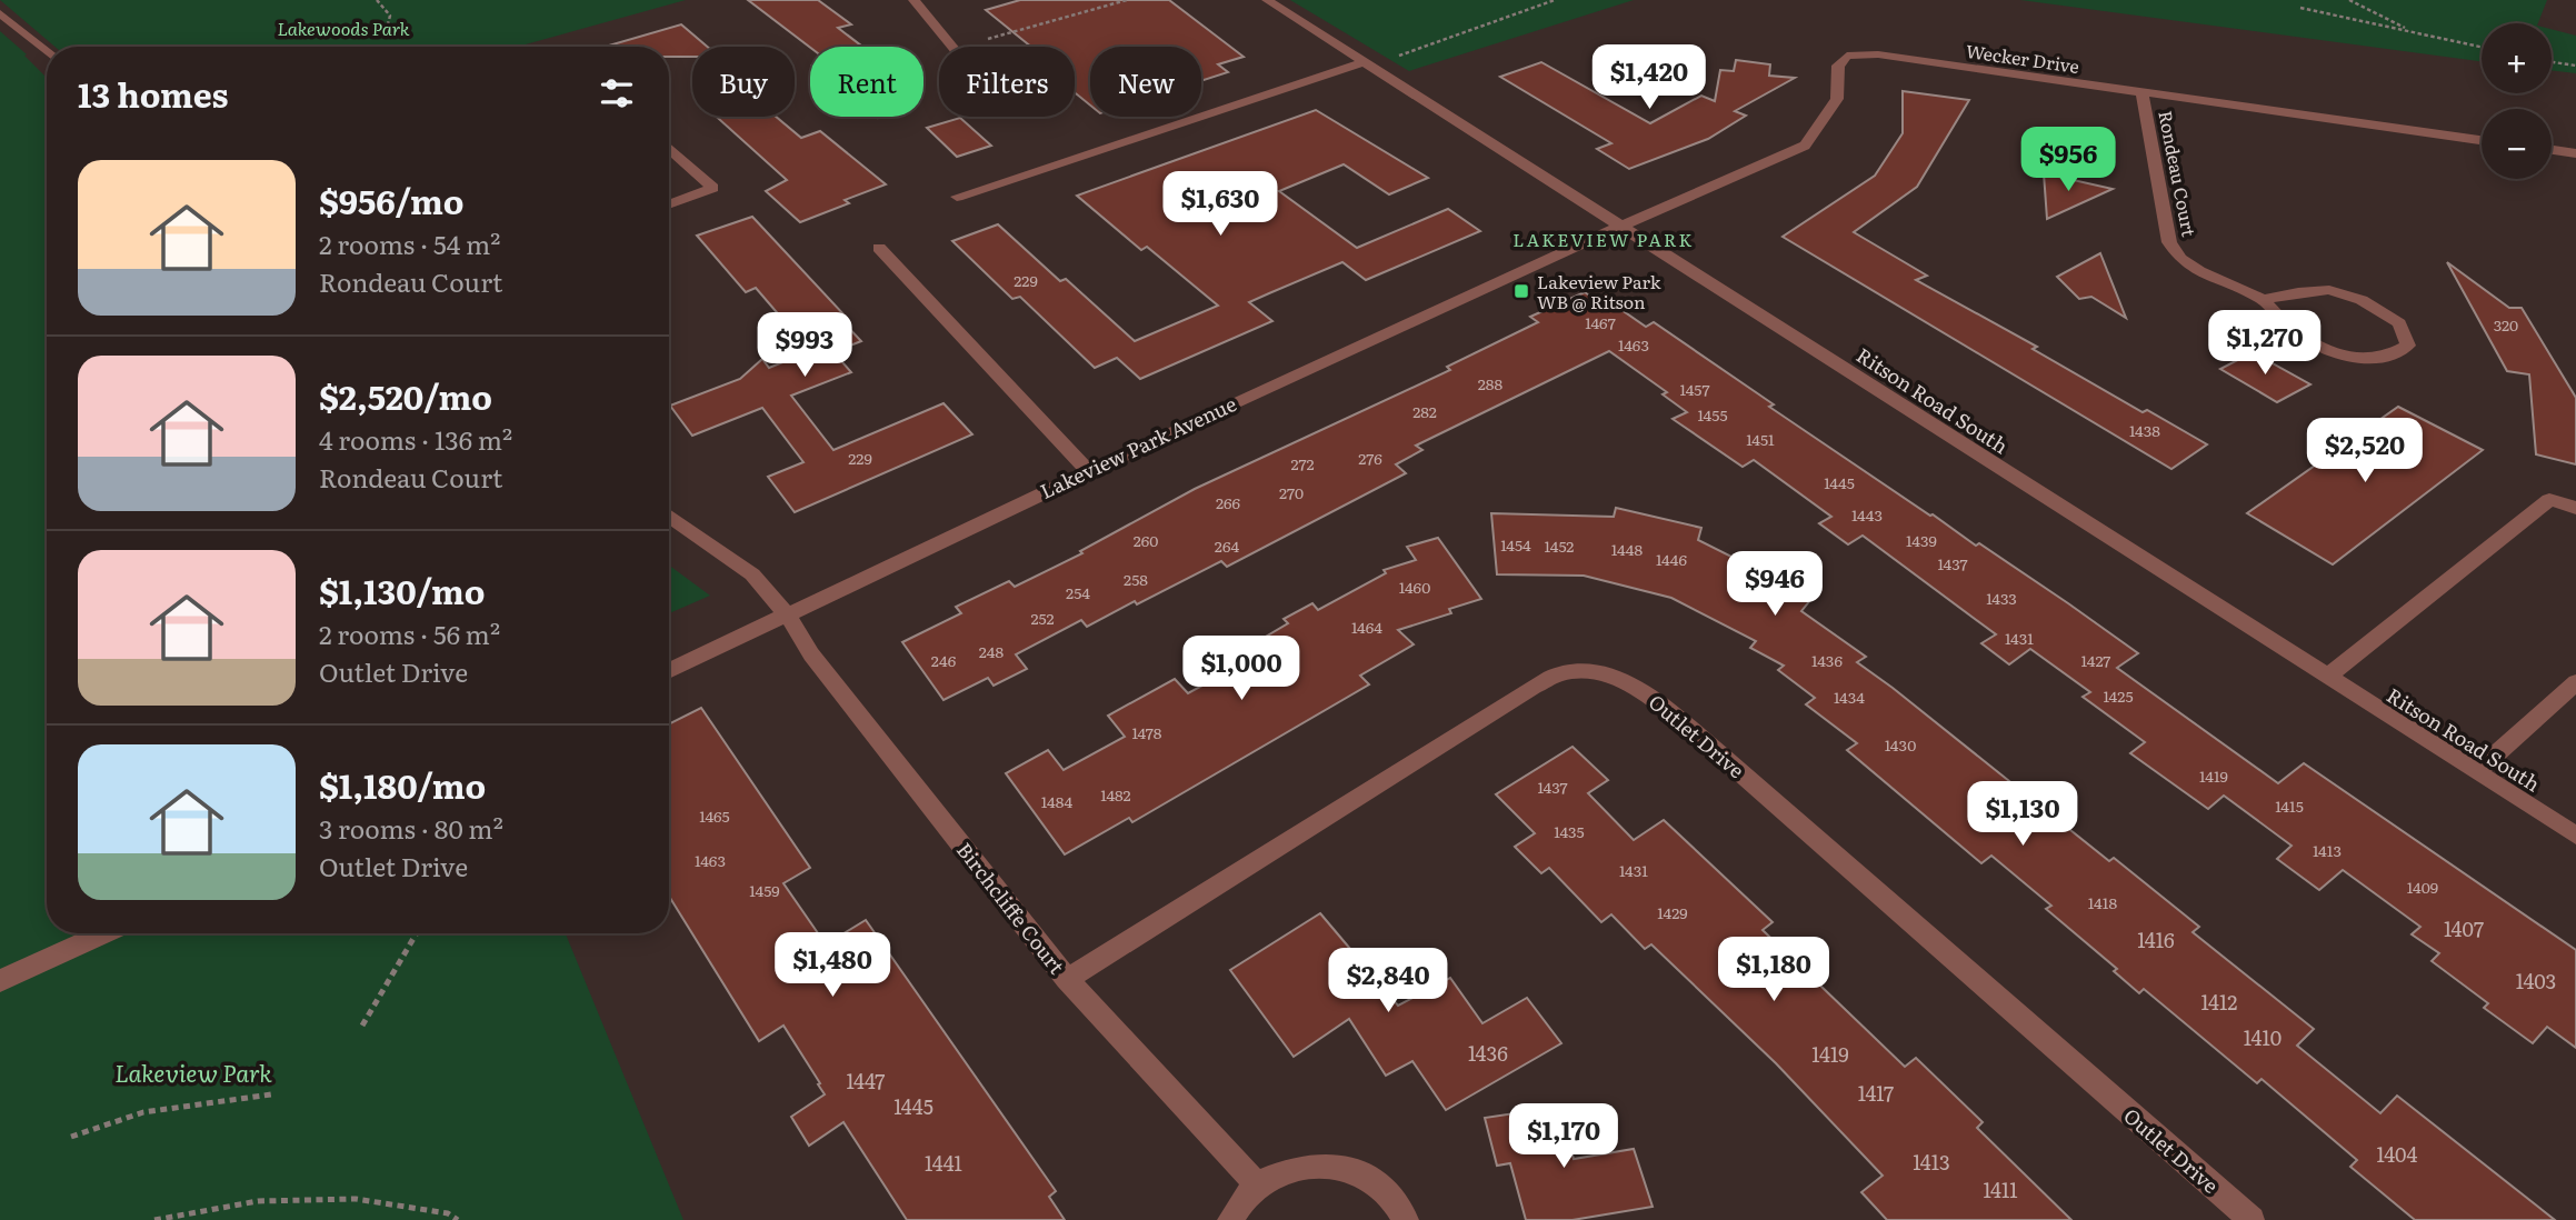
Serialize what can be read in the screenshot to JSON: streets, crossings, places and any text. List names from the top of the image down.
{
  "streets": {
    "street": [
      "Wecker Drive",
      "Rondeau Court",
      "Ritson Road South",
      "Lakeview Park Avenue",
      "Outlet Drive",
      "Birchcliffe Court"
    ]
  },
  "crossings": [
    ["Wecker Drive", "Rondeau Court"],
    ["Wecker Drive", "Ritson Road South"],
    ["Wecker Drive", "Lakeview Park Avenue"],
    ["Ritson Road South", "Lakeview Park Avenue"],
    ["Lakeview Park Avenue", "Birchcliffe Court"],
    ["Outlet Drive", "Birchcliffe Court"]
  ],
  "districts": ["LAKEVIEW PARK"],
  "parks": ["Lakewoods Park", "Lakeview Park"],
  "places": {
    "transit": ["Lakeview Park WB @ Ritson"]
  },
  "house_numbers": [
    "229",
    "1467",
    "320",
    "1463",
    "288",
    "1457",
    "282",
    "1455",
    "1438",
    "1451",
    "229",
    "276",
    "272",
    "1445",
    "270",
    "266",
    "1443",
    "260",
    "1439",
    "1454",
    "264",
    "1452",
    "1448",
    "1446",
    "1437",
    "258",
    "1460",
    "254",
    "1433",
    "252",
    "1464",
    "1431",
    "248",
    "246",
    "1436",
    "1427",
    "1425",
    "1434",
    "1478",
    "1430",
    "1419",
    "1437",
    "1482",
    "1484",
    "1415",
    "1465",
    "1435",
    "1413",
    "1463",
    "1431",
    "1409",
    "1459",
    "1418",
    "1429",
    "1407",
    "1416",
    "1403",
    "1412",
    "1410",
    "1436",
    "1419",
    "1447",
    "1417",
    "1445",
    "1404",
    "1413",
    "1441",
    "1411"
  ],
  "page": {
    "map_buttons": ["+", "−"],
    "price": [
      "$1,420",
      "$956",
      "$1,630",
      "$1,270",
      "$993",
      "$2,520",
      "$946",
      "$1,000",
      "$1,130",
      "$1,480",
      "$1,180",
      "$2,840",
      "$1,170"
    ],
    "chip": [
      "Buy",
      "Rent",
      "Filters",
      "New"
    ],
    "heading": "13 homes",
    "list": [
      {
        "name": "$956/mo",
        "note": "2 rooms · 54 m² · Rondeau Court"
      },
      {
        "name": "$2,520/mo",
        "note": "4 rooms · 136 m² · Rondeau Court"
      },
      {
        "name": "$1,130/mo",
        "note": "2 rooms · 56 m² · Outlet Drive"
      },
      {
        "name": "$1,180/mo",
        "note": "3 rooms · 80 m² · Outlet Drive"
      }
    ]
  }
}
